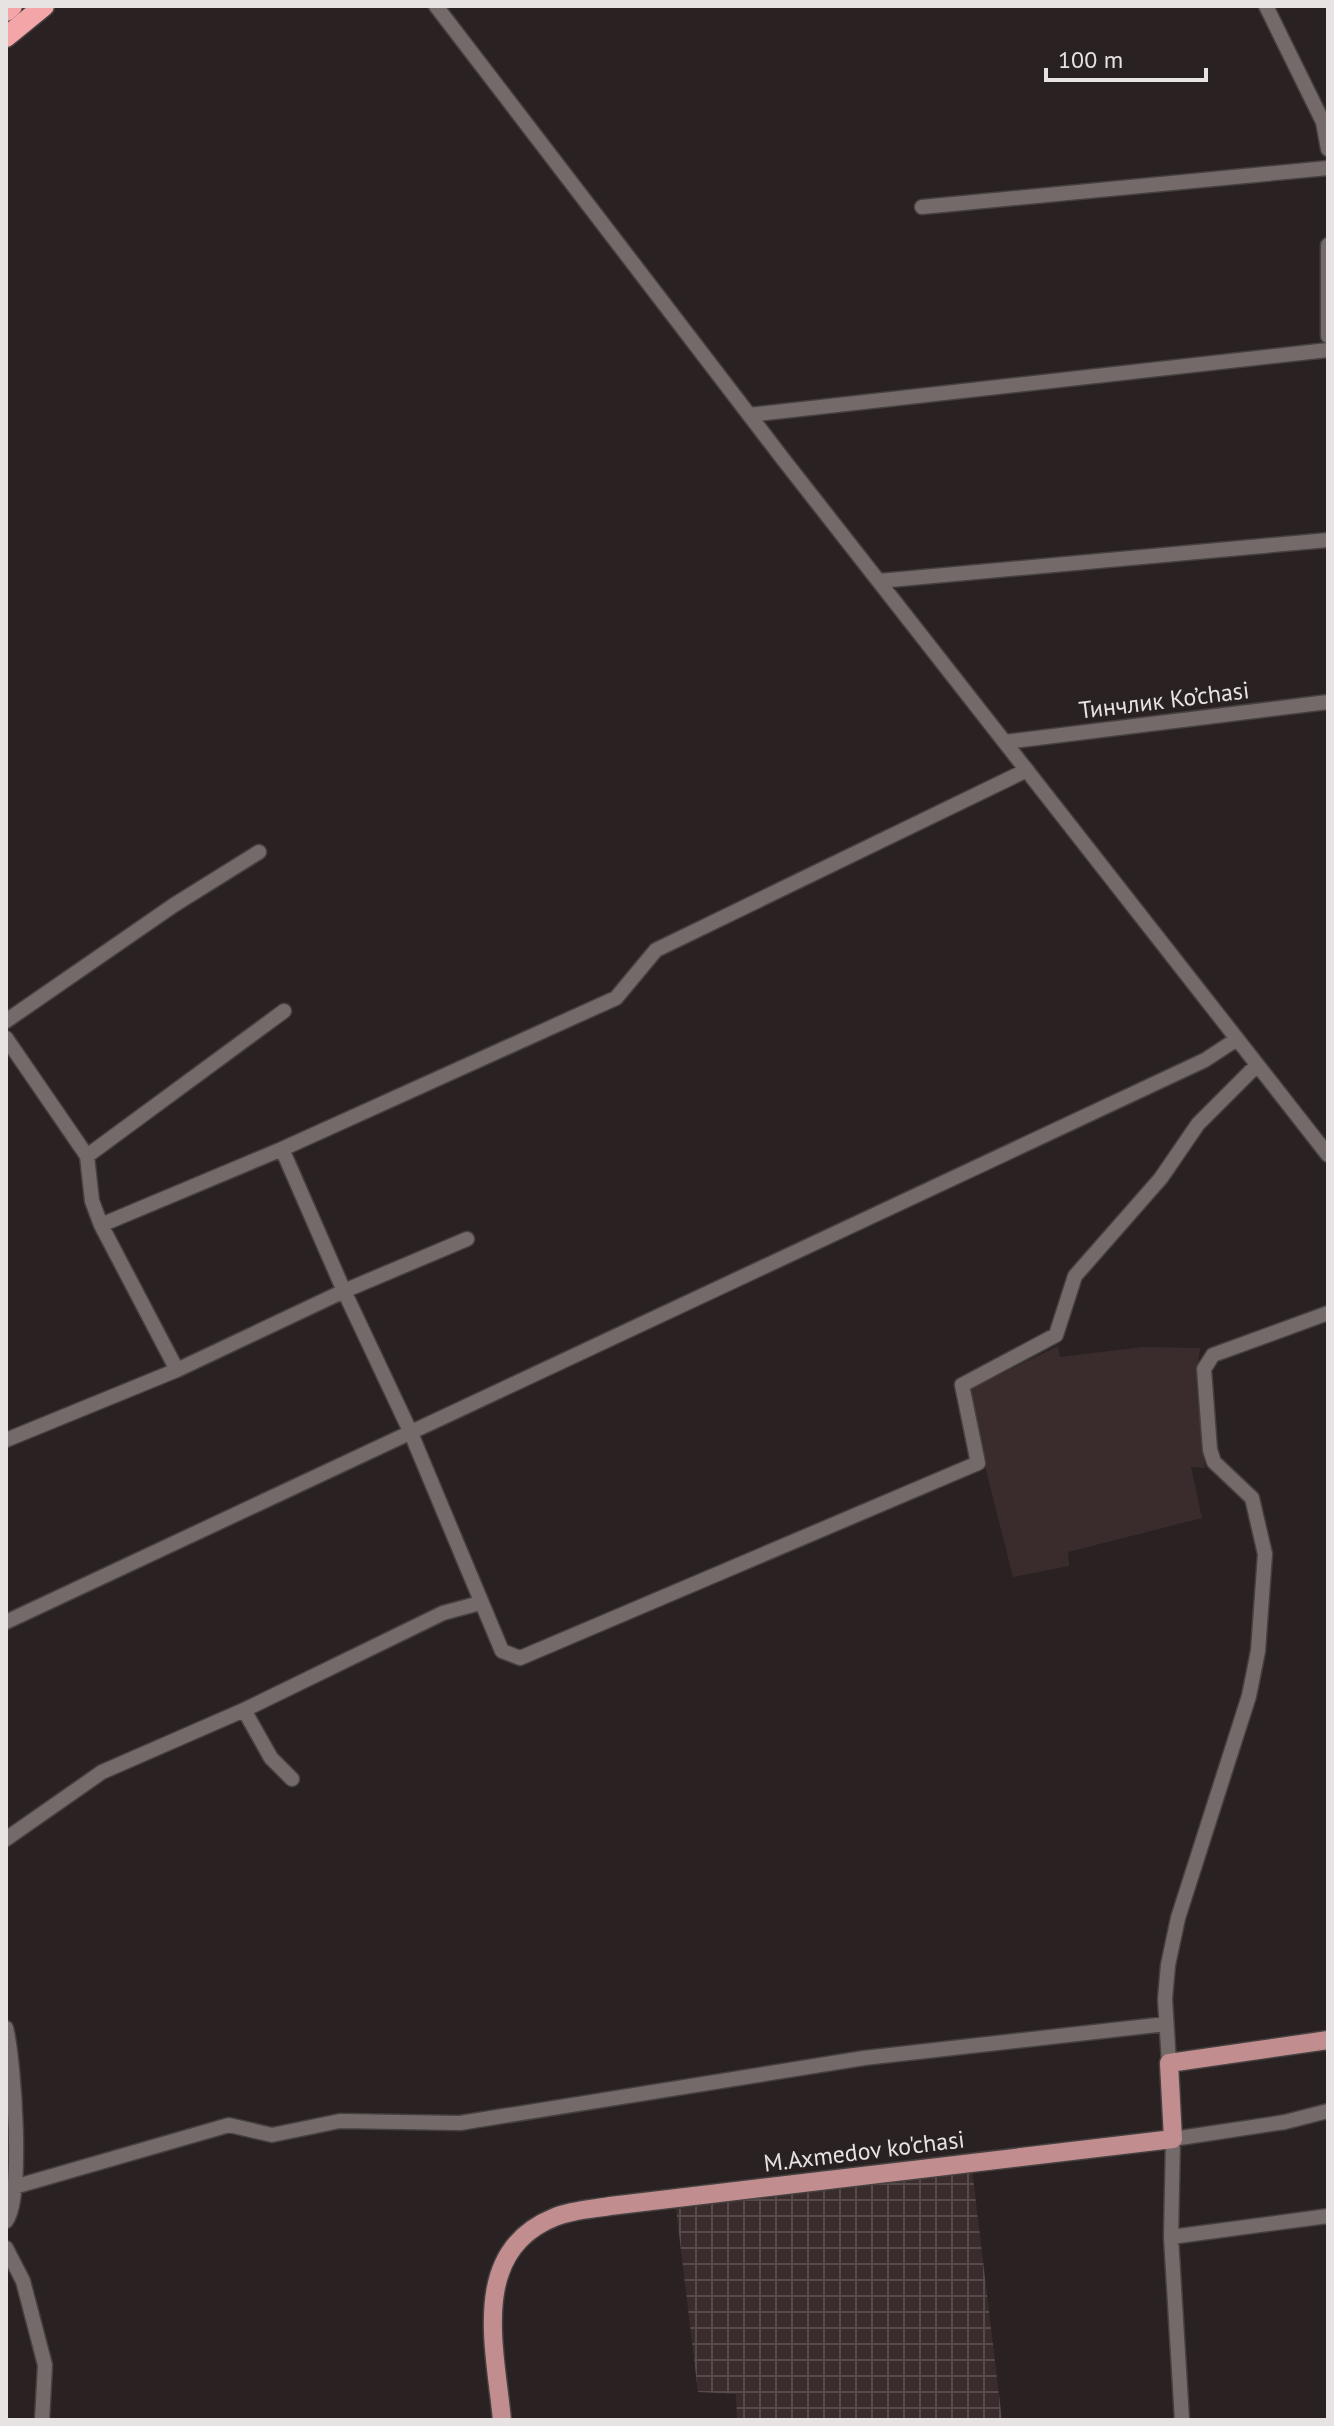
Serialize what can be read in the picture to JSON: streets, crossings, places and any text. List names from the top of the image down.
{
  "streets": {
    "main road": ["M.Axmedov ko'chasi"],
    "street": ["Тинчлик Ko’chasi"]
  },
  "scale_bar": "100 m"
}
